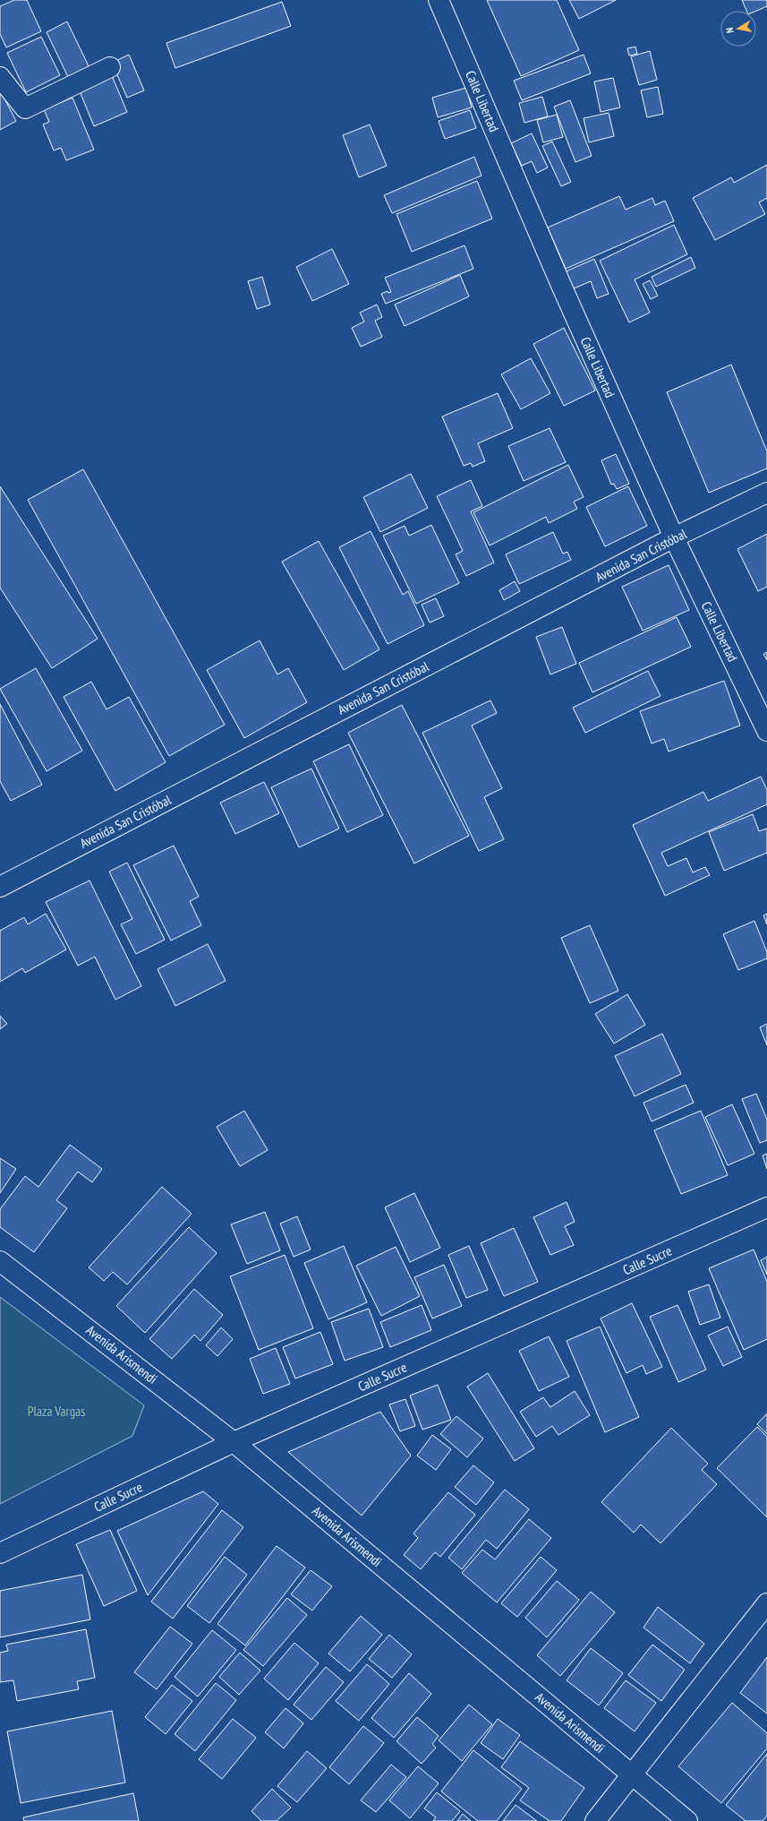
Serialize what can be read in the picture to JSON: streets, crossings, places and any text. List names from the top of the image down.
{
  "streets": {
    "street": [
      "Calle Libertad",
      "Avenida San Cristóbal",
      "Calle Sucre",
      "Avenida Arismendi"
    ]
  },
  "crossings": [
    ["Calle Libertad", "Avenida San Cristóbal"],
    ["Calle Sucre", "Avenida Arismendi"]
  ],
  "parks": ["Plaza Vargas"],
  "north": "left"
}
